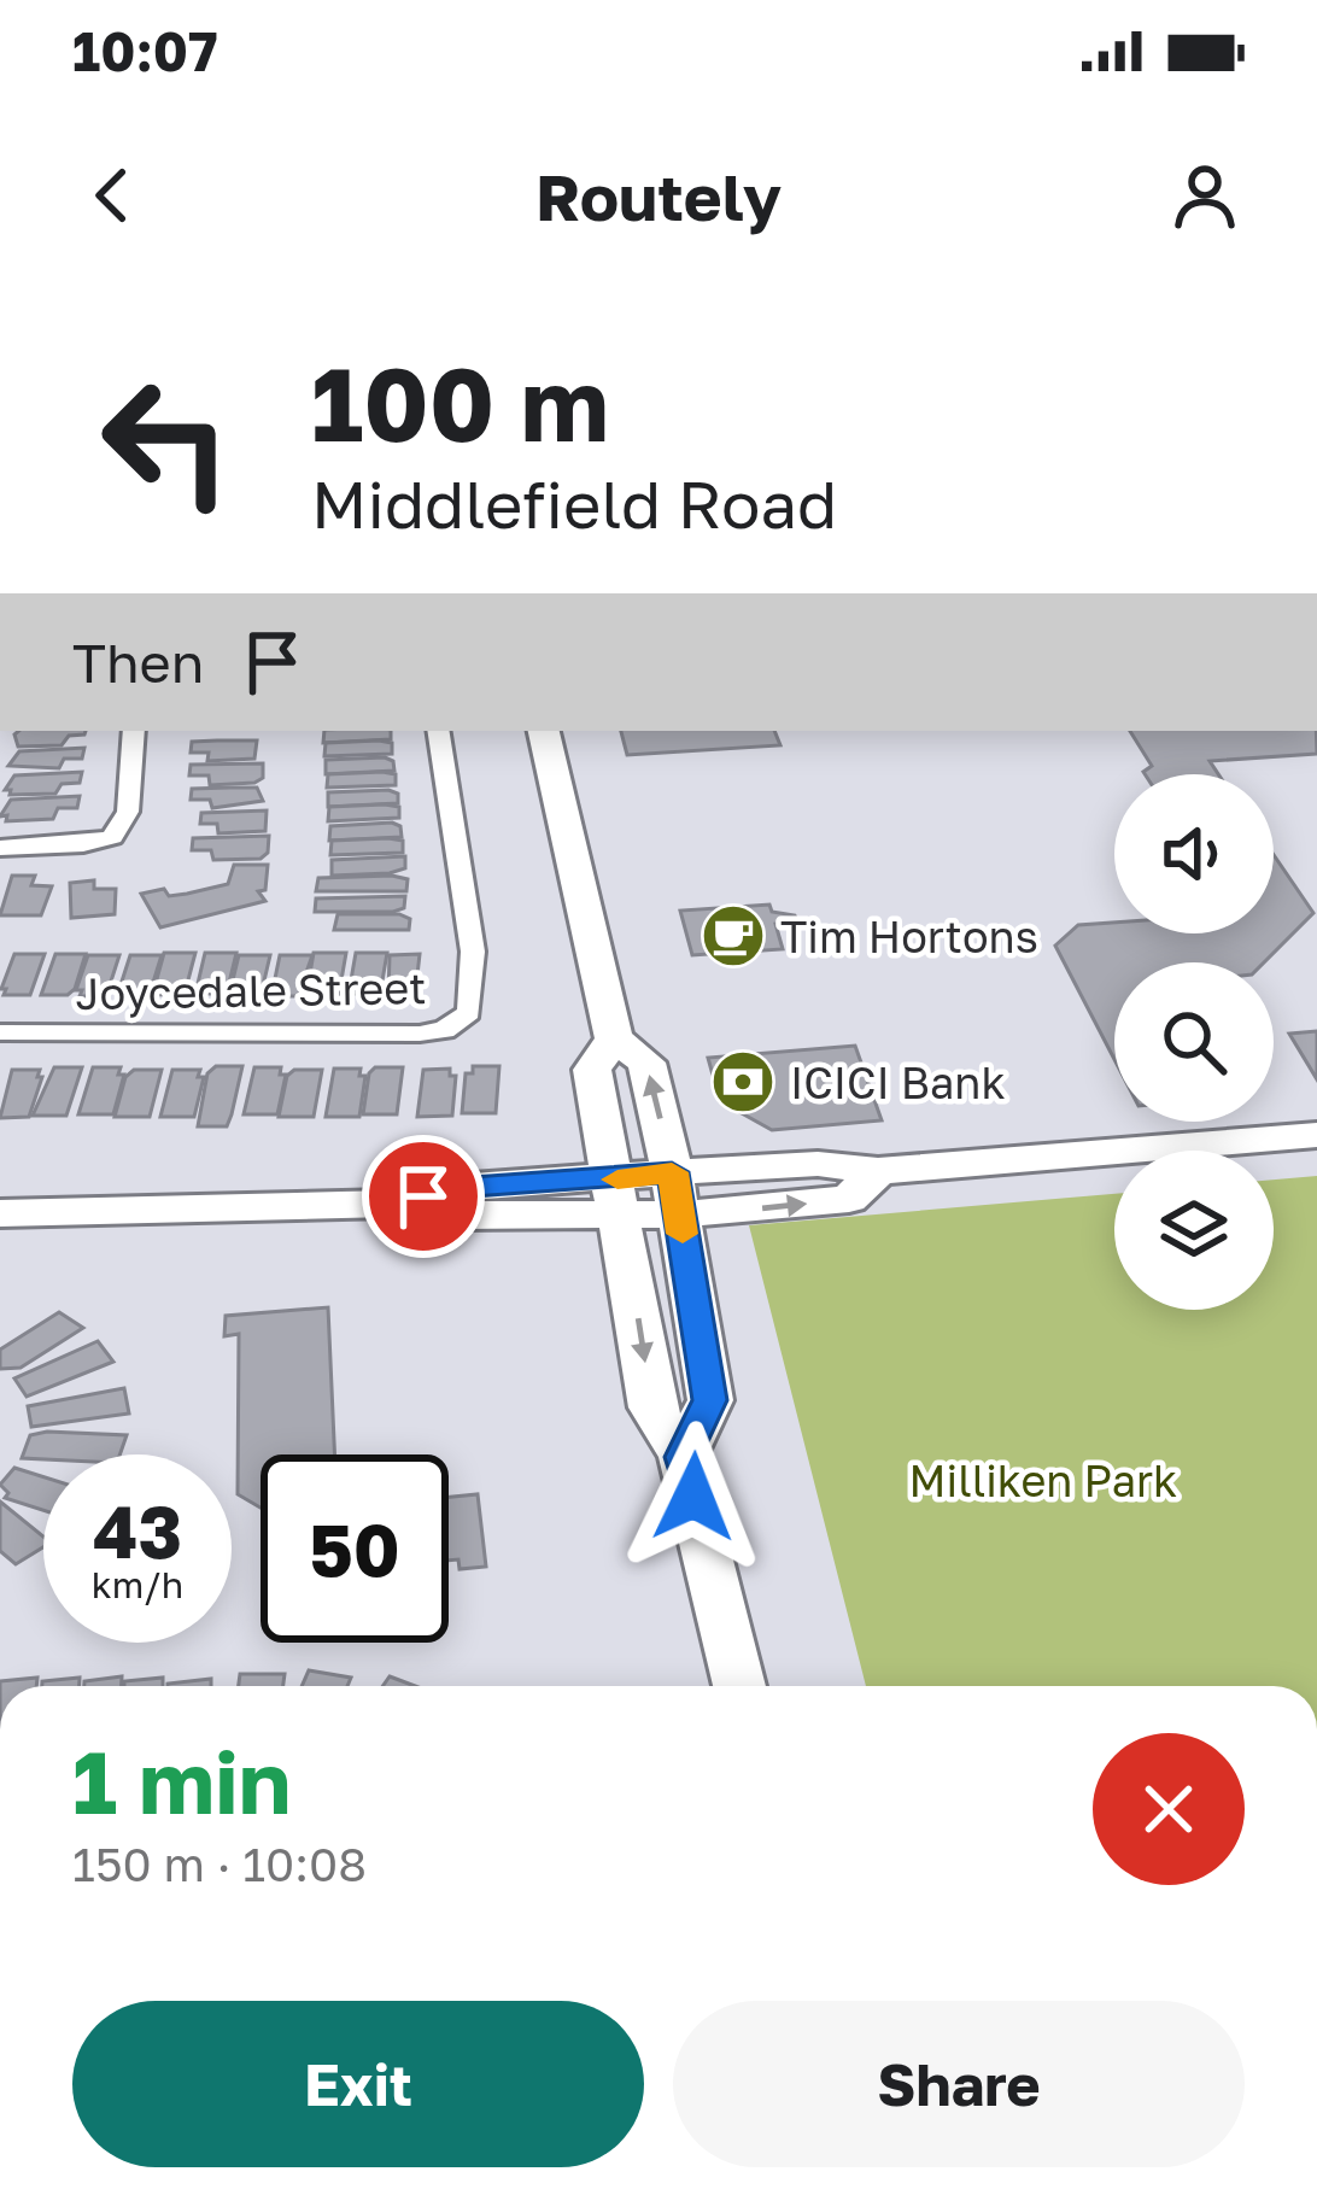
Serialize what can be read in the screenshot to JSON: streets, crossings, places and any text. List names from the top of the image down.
{
  "streets": {
    "street": ["Joycedale Street"]
  },
  "parks": ["Milliken Park"],
  "places": {
    "cafe": ["Tim Hortons"],
    "bank": ["ICICI Bank"]
  },
  "page": {
    "status": "10:07",
    "header": "Routely",
    "turn": ["100 m", "Middlefield Road"],
    "then": "Then",
    "speed": "43 km/h",
    "limit": "50",
    "heading": ["1 min", "150 m · 10:08"],
    "buttons": ["Exit", "Share"]
  }
}
